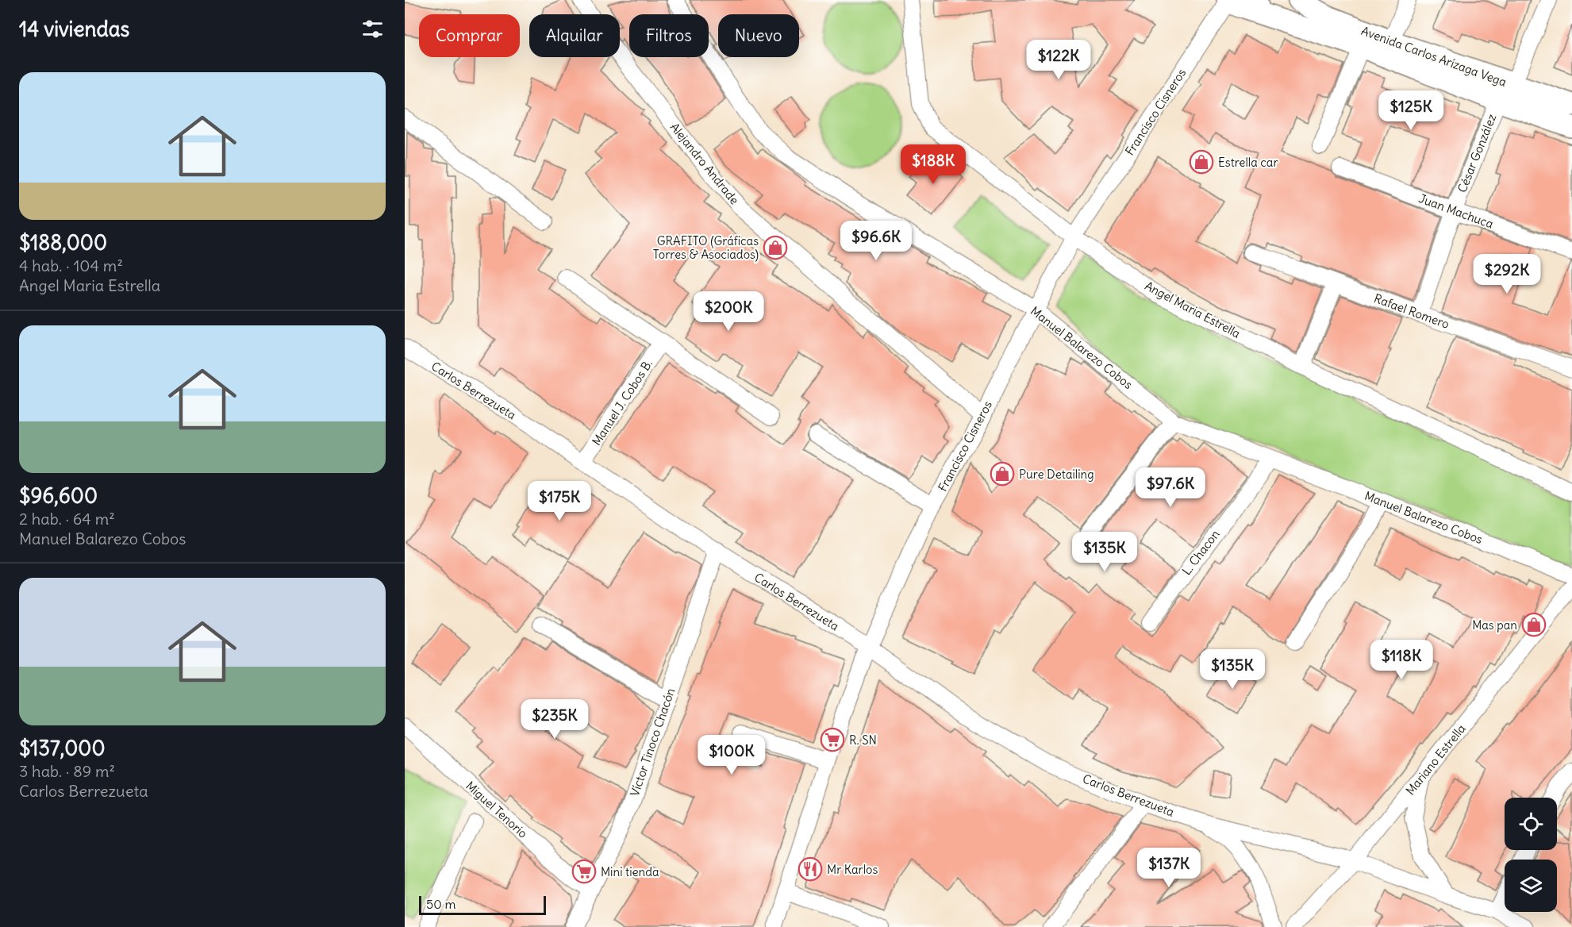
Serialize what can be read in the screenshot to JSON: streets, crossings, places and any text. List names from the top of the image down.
{
  "streets": {
    "street": [
      "Avenida Carlos Arízaga Vega",
      "Francisco Cisneros",
      "César González",
      "Alejandro Andrade",
      "Juan Machuca",
      "Angel Maria Estrella",
      "Rafael Romero",
      "Manuel Balarezo Cobos",
      "Carlos Berrezueta",
      "Manuel J. Cobos B.",
      "L. Chacon",
      "Víctor Tinoco Chacón",
      "Mariano Estrella",
      "Miguel Tenorio"
    ]
  },
  "crossings": [
    ["Avenida Carlos Arízaga Vega", "Francisco Cisneros"],
    ["Avenida Carlos Arízaga Vega", "César González"],
    ["Francisco Cisneros", "Alejandro Andrade"],
    ["Francisco Cisneros", "Angel Maria Estrella"],
    ["Francisco Cisneros", "Manuel Balarezo Cobos"],
    ["Francisco Cisneros", "Carlos Berrezueta"],
    ["César González", "Juan Machuca"],
    ["César González", "Rafael Romero"],
    ["Manuel Balarezo Cobos", "L. Chacon"],
    ["Carlos Berrezueta", "Manuel J. Cobos B."],
    ["Carlos Berrezueta", "Víctor Tinoco Chacón"],
    ["Carlos Berrezueta", "Mariano Estrella"],
    ["Víctor Tinoco Chacón", "Miguel Tenorio"]
  ],
  "places": {
    "shop": [
      "Estrella car",
      "GRAFITO (Gráficas Torres & Asociados)",
      "Pure Detailing",
      "Mas pan"
    ],
    "supermarket": ["R. SN", "Mini tienda"],
    "restaurant": ["Mr Karlos"]
  },
  "scale_bar": "50 m",
  "page": {
    "heading": "14 viviendas",
    "chip": [
      "Comprar",
      "Alquilar",
      "Filtros",
      "Nuevo"
    ],
    "price": [
      "$122K",
      "$125K",
      "$188K",
      "$96.6K",
      "$292K",
      "$200K",
      "$97.6K",
      "$175K",
      "$135K",
      "$118K",
      "$135K",
      "$235K",
      "$100K",
      "$137K"
    ],
    "list": [
      {
        "name": "$188,000",
        "note": "4 hab. · 104 m² · Angel Maria Estrella"
      },
      {
        "name": "$96,600",
        "note": "2 hab. · 64 m² · Manuel Balarezo Cobos"
      },
      {
        "name": "$137,000",
        "note": "3 hab. · 89 m² · Carlos Berrezueta"
      }
    ],
    "scale": "50 m"
  }
}
